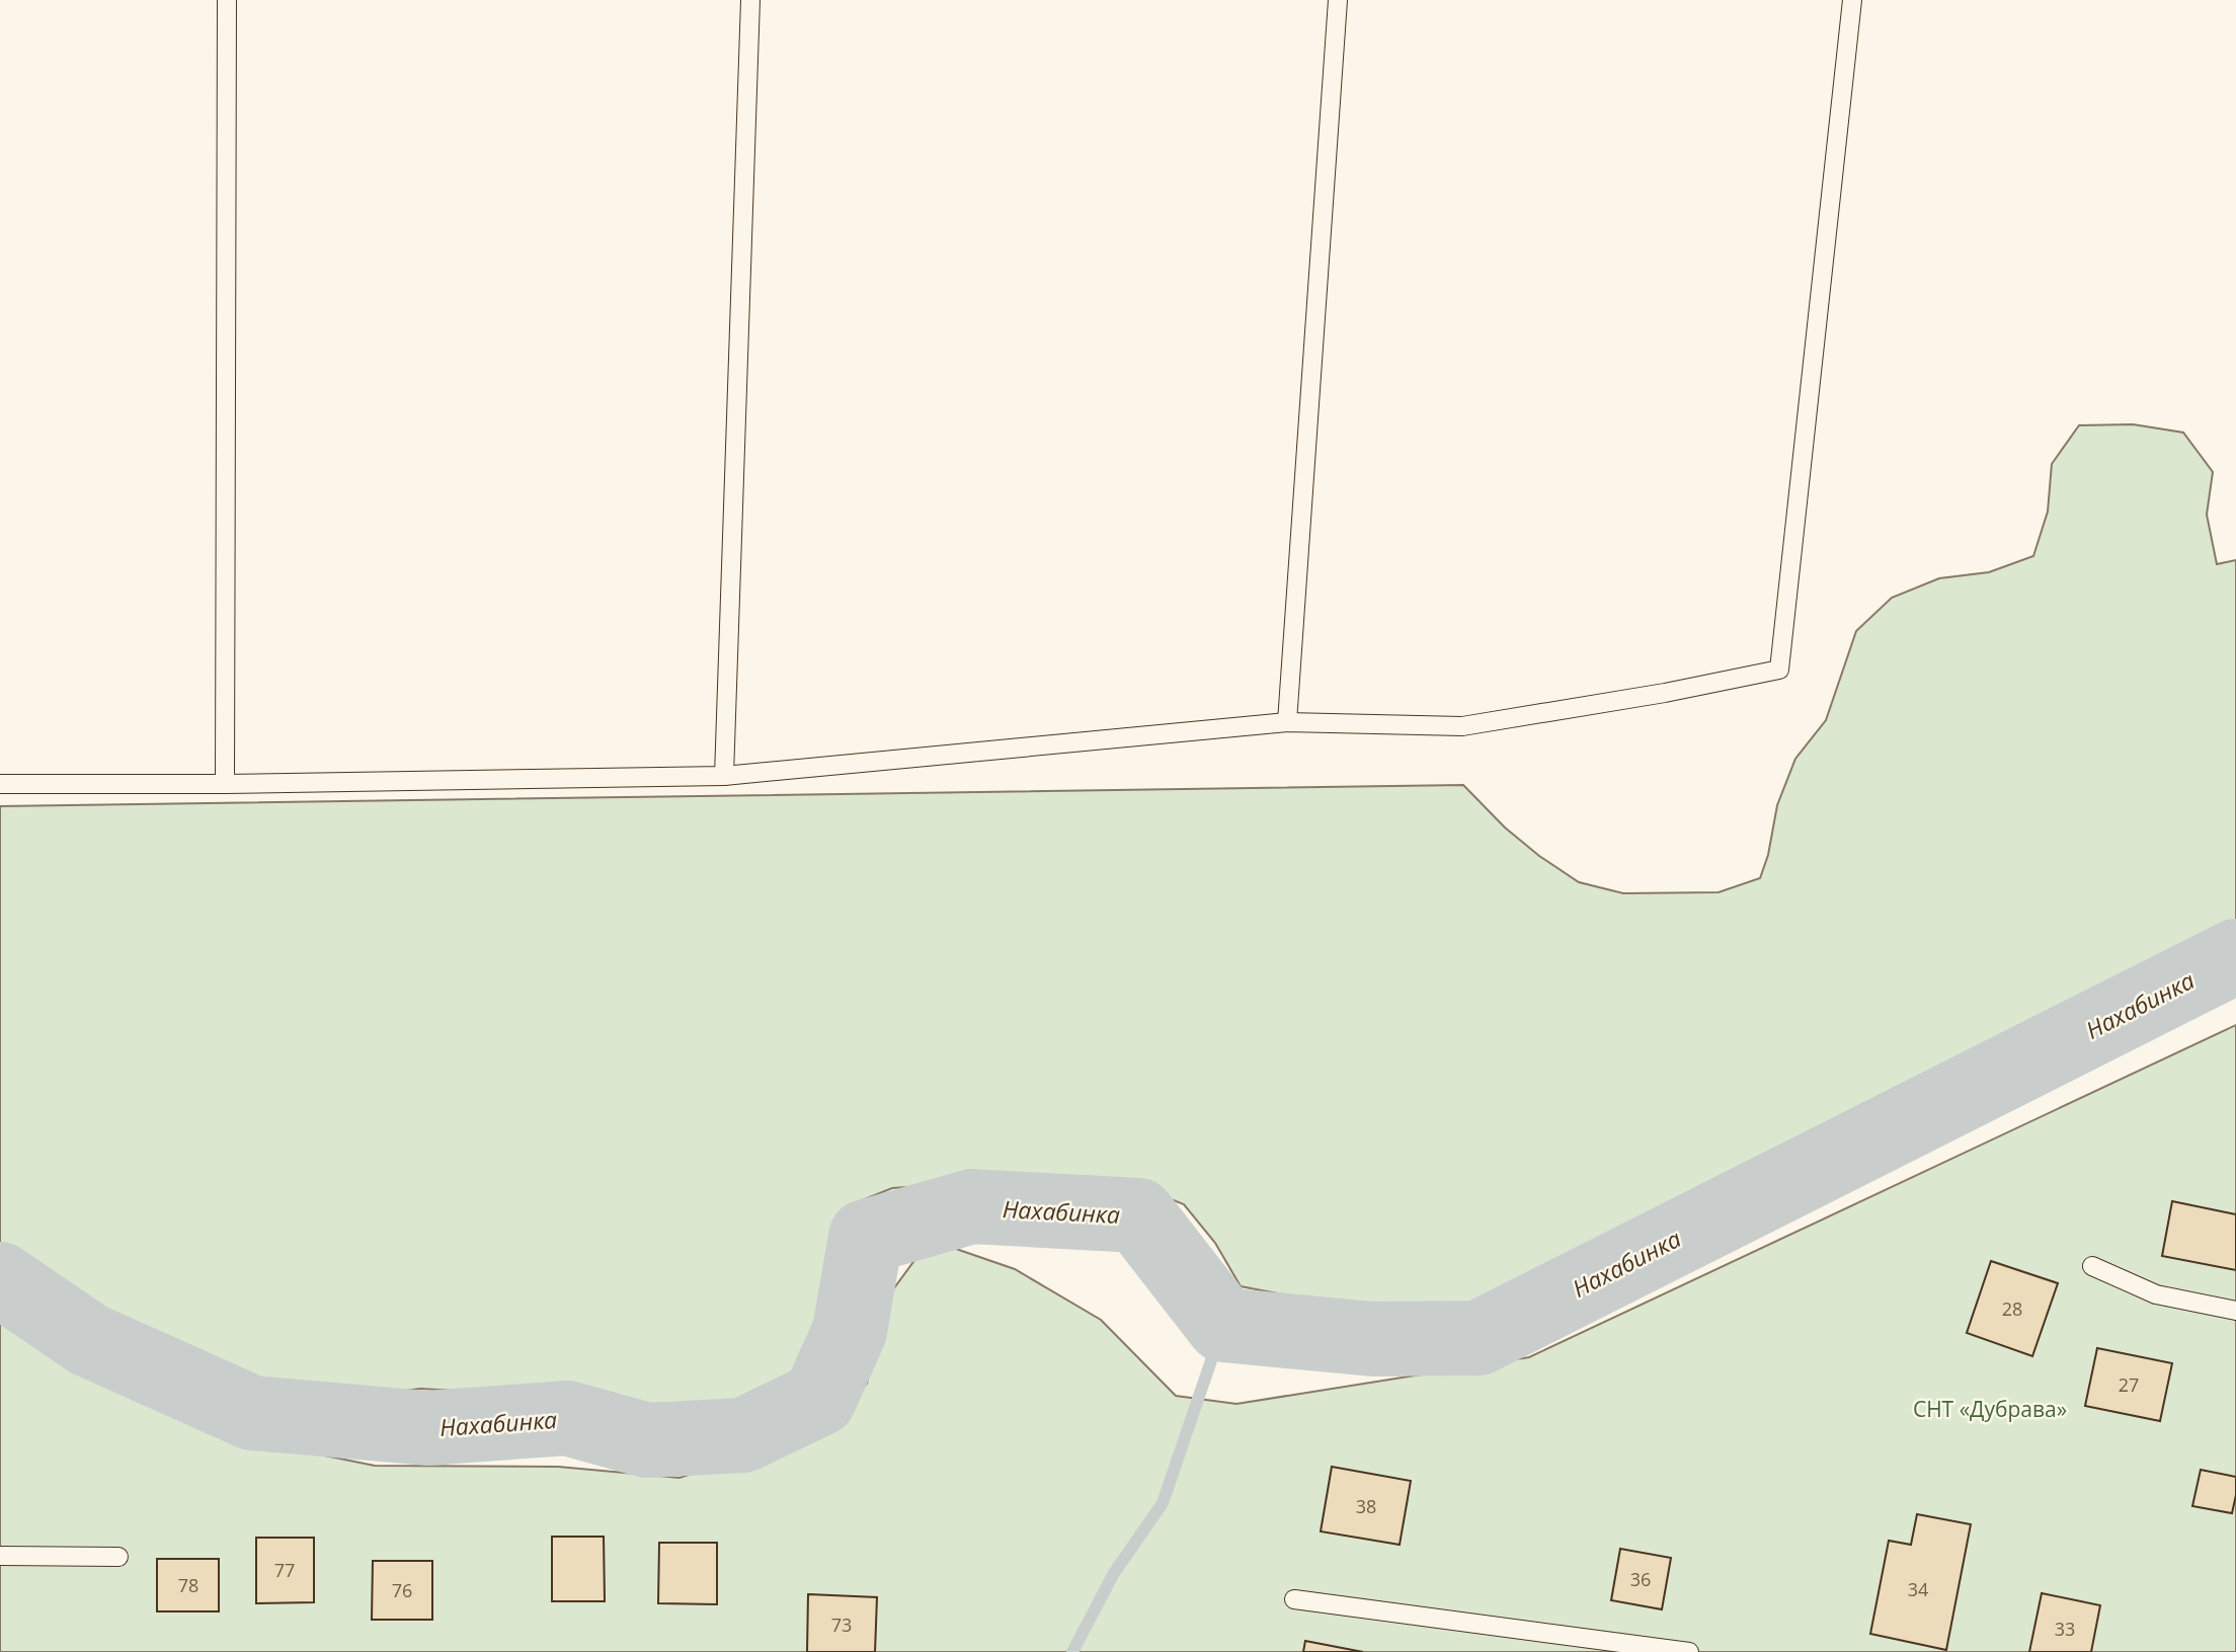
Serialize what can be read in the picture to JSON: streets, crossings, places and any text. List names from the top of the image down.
{
  "water": ["Нахабинка"],
  "parks": ["СНТ «Дубрава»"],
  "house_numbers": [
    "28",
    "27",
    "38",
    "77",
    "36",
    "78",
    "34",
    "76",
    "73",
    "33"
  ]
}
